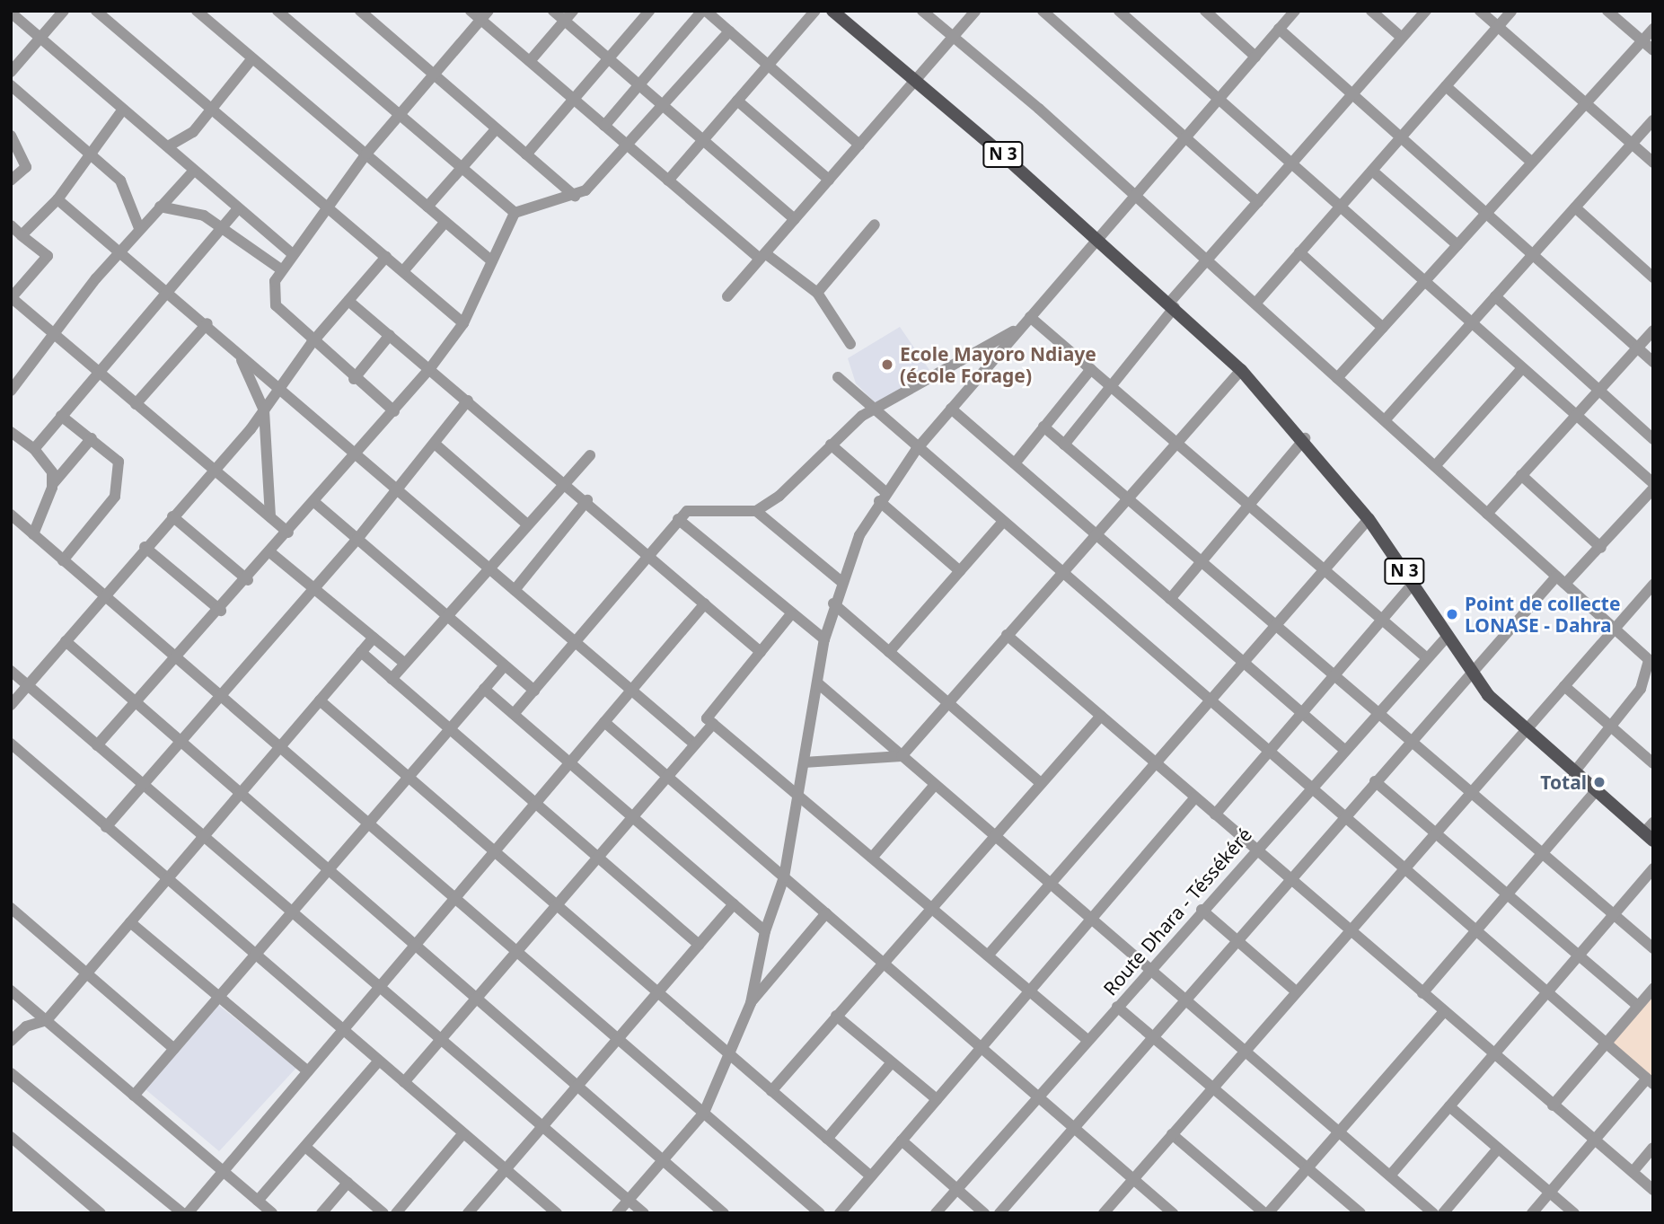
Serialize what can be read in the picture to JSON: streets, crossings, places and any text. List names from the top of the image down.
{
  "streets": {
    "main road": ["N 3"],
    "street": ["Route Dhara - Téssékéré"]
  },
  "crossings": [
    ["N 3", "Route Dhara - Téssékéré"]
  ],
  "places": ["Ecole Mayoro Ndiaye (école Forage)", "Point de collecte LONASE - Dahra", "Total"]
}
